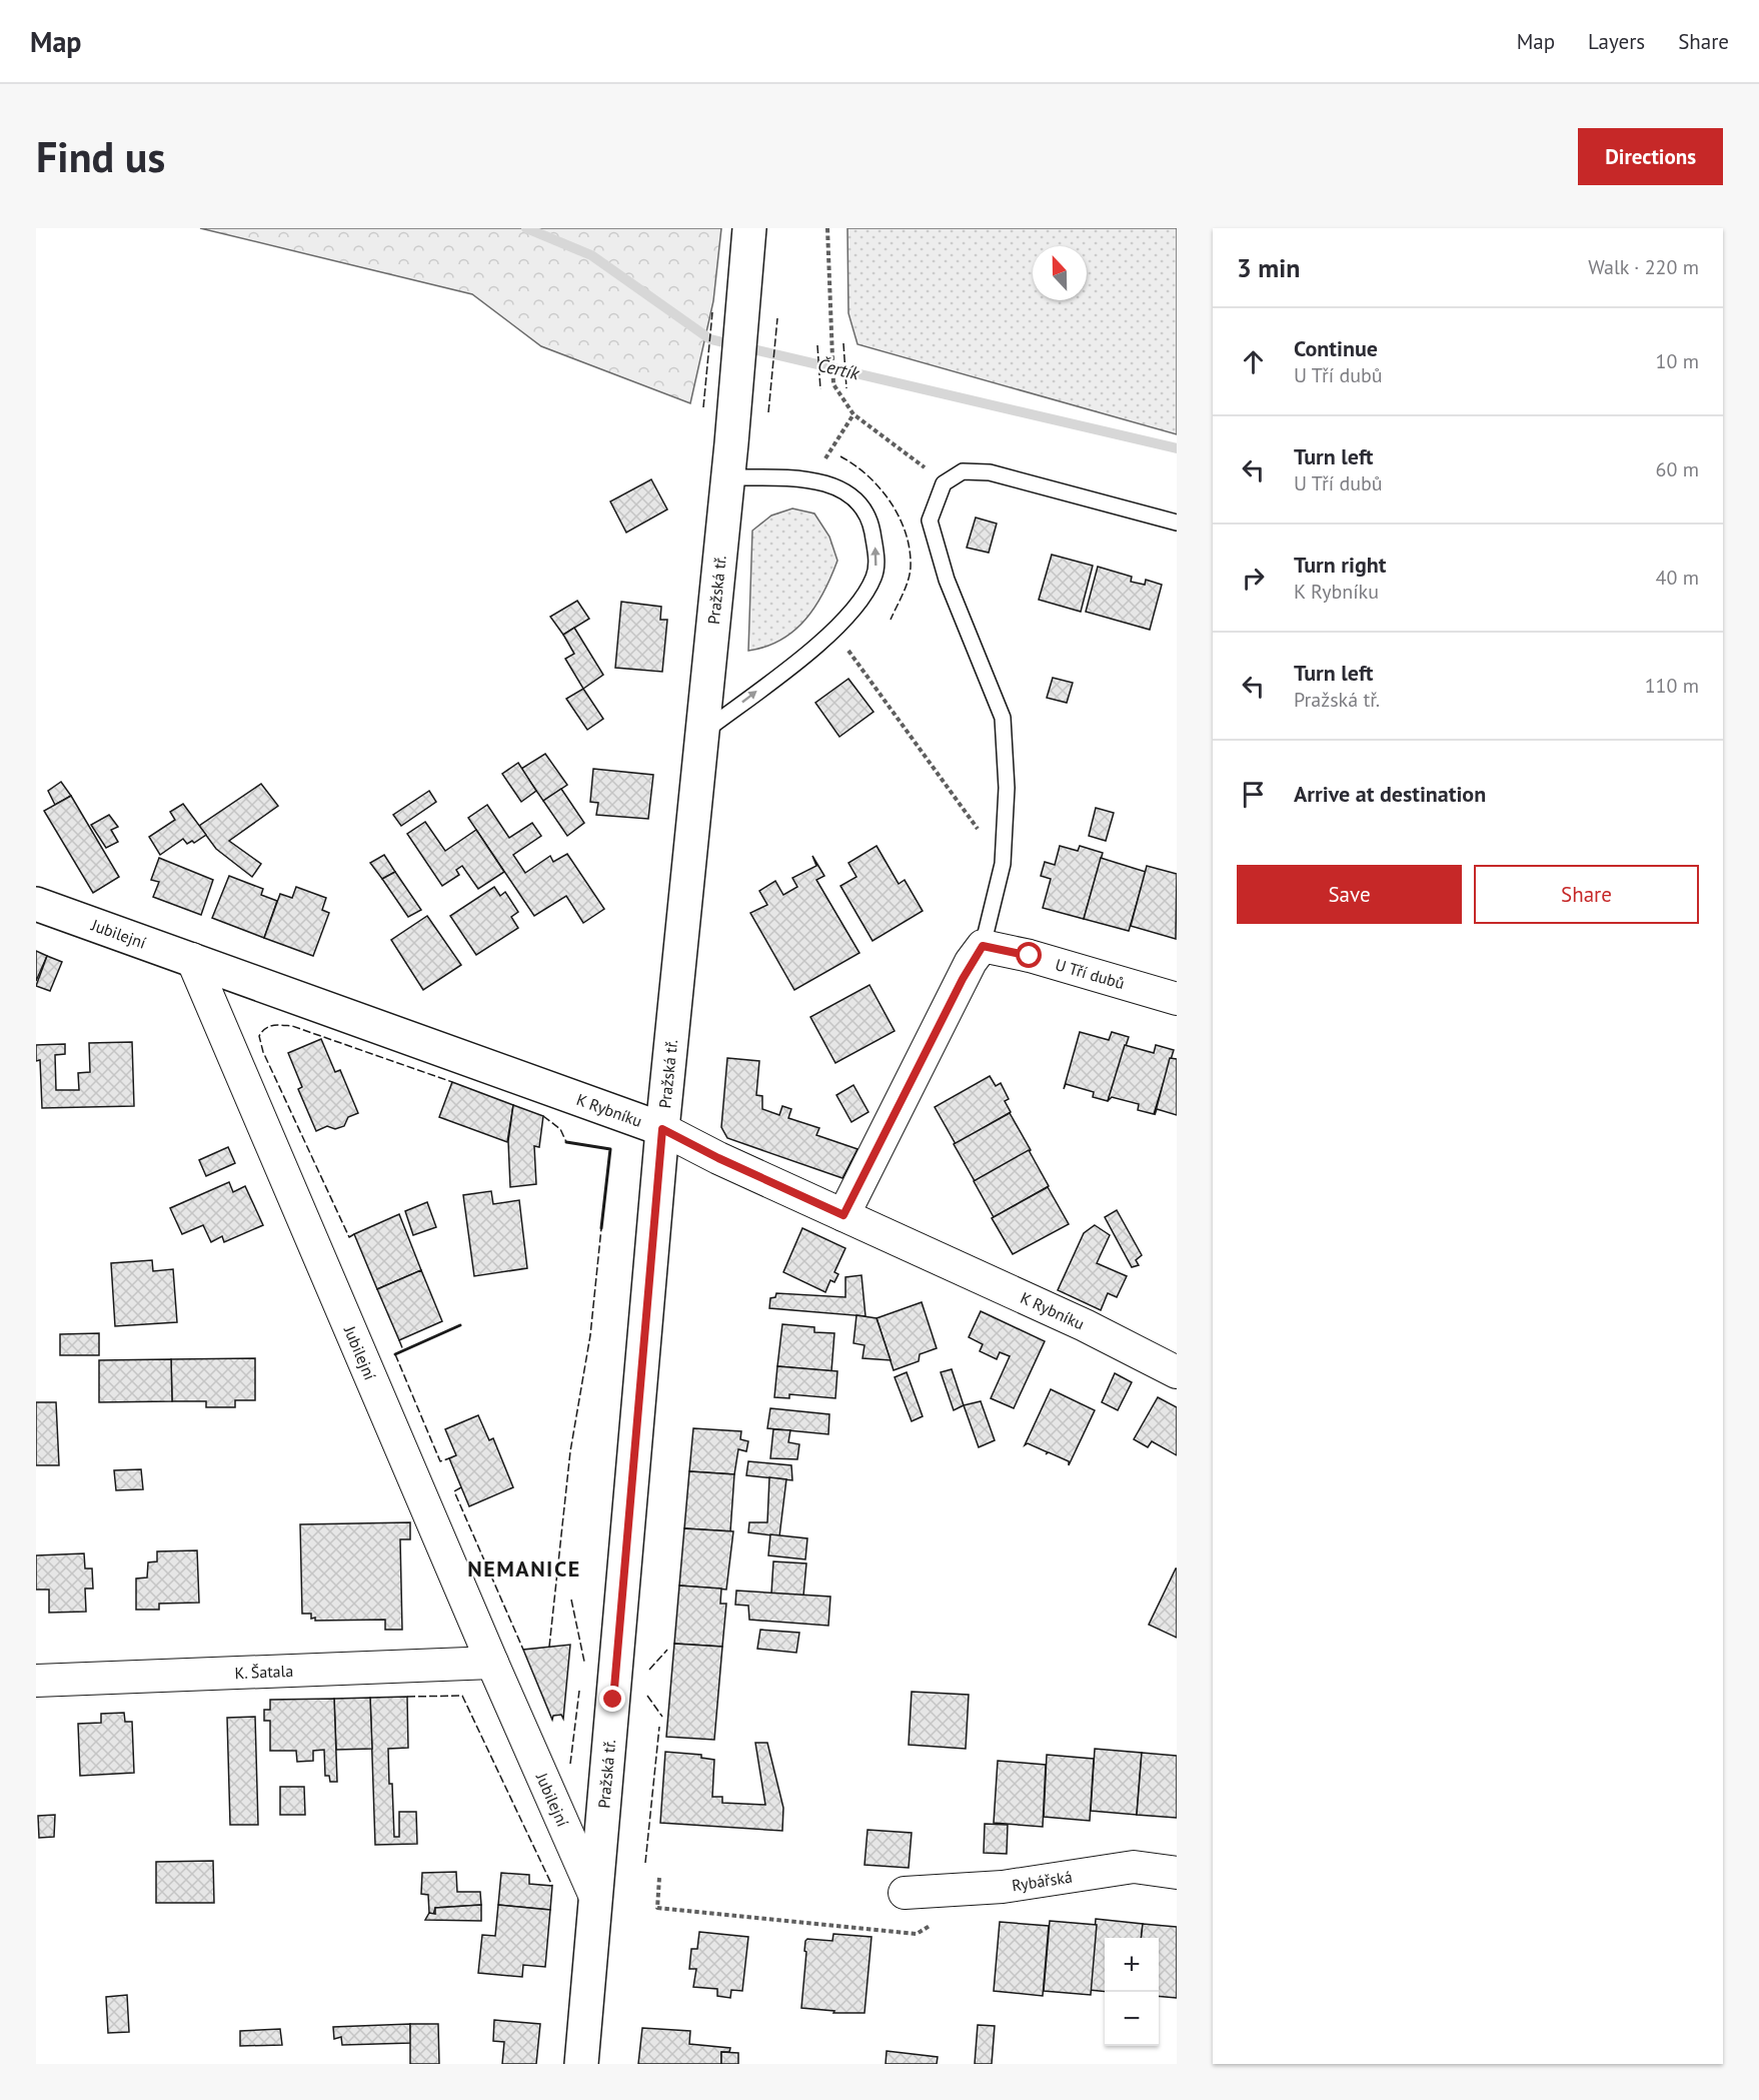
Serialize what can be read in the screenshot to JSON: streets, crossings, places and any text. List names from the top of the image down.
{
  "streets": {
    "main road": ["Pražská tř.", "Jubilejní", "K Rybníku"],
    "street": ["U Tří dubů", "K. Šatala", "Rybářská"]
  },
  "crossings": [
    ["Pražská tř.", "Jubilejní"],
    ["Pražská tř.", "K Rybníku"],
    ["Jubilejní", "K Rybníku"],
    ["Jubilejní", "K. Šatala"]
  ],
  "districts": ["NEMANICE"],
  "water": ["Čertík"],
  "north": "top",
  "page": {
    "header": "Map",
    "nav": ["Map", "Layers", "Share"],
    "buttons": [
      "Directions",
      ["Save", "Share"]
    ],
    "title": "Find us",
    "heading": ["3 min", "Walk · 220 m"],
    "list": [
      ["Continue", "U Tří dubů", "10 m"],
      ["Turn left", "U Tří dubů", "60 m"],
      ["Turn right", "K Rybníku", "40 m"],
      ["Turn left", "Pražská tř.", "110 m"],
      "Arrive at destination"
    ],
    "map_buttons": ["+", "−"]
  }
}
